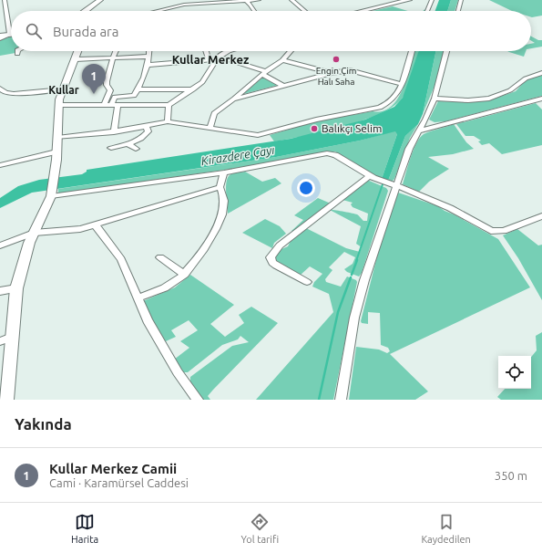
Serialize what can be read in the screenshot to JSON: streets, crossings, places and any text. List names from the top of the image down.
{
  "districts": ["Kullar Merkez", "Kullar"],
  "water": ["Kirazdere Çayı"],
  "places": ["Engin Çim Halı Saha", "Balıkçı Selim"],
  "page": {
    "search": "Burada ara",
    "pins": "1",
    "heading": "Yakında",
    "list": [
      {
        "mark": "1",
        "name": "Kullar Merkez Camii",
        "note": "Cami · Karamürsel Caddesi",
        "value": "350 m"
      }
    ],
    "nav": ["Harita", "Yol tarifi", "Kaydedilen"]
  }
}
